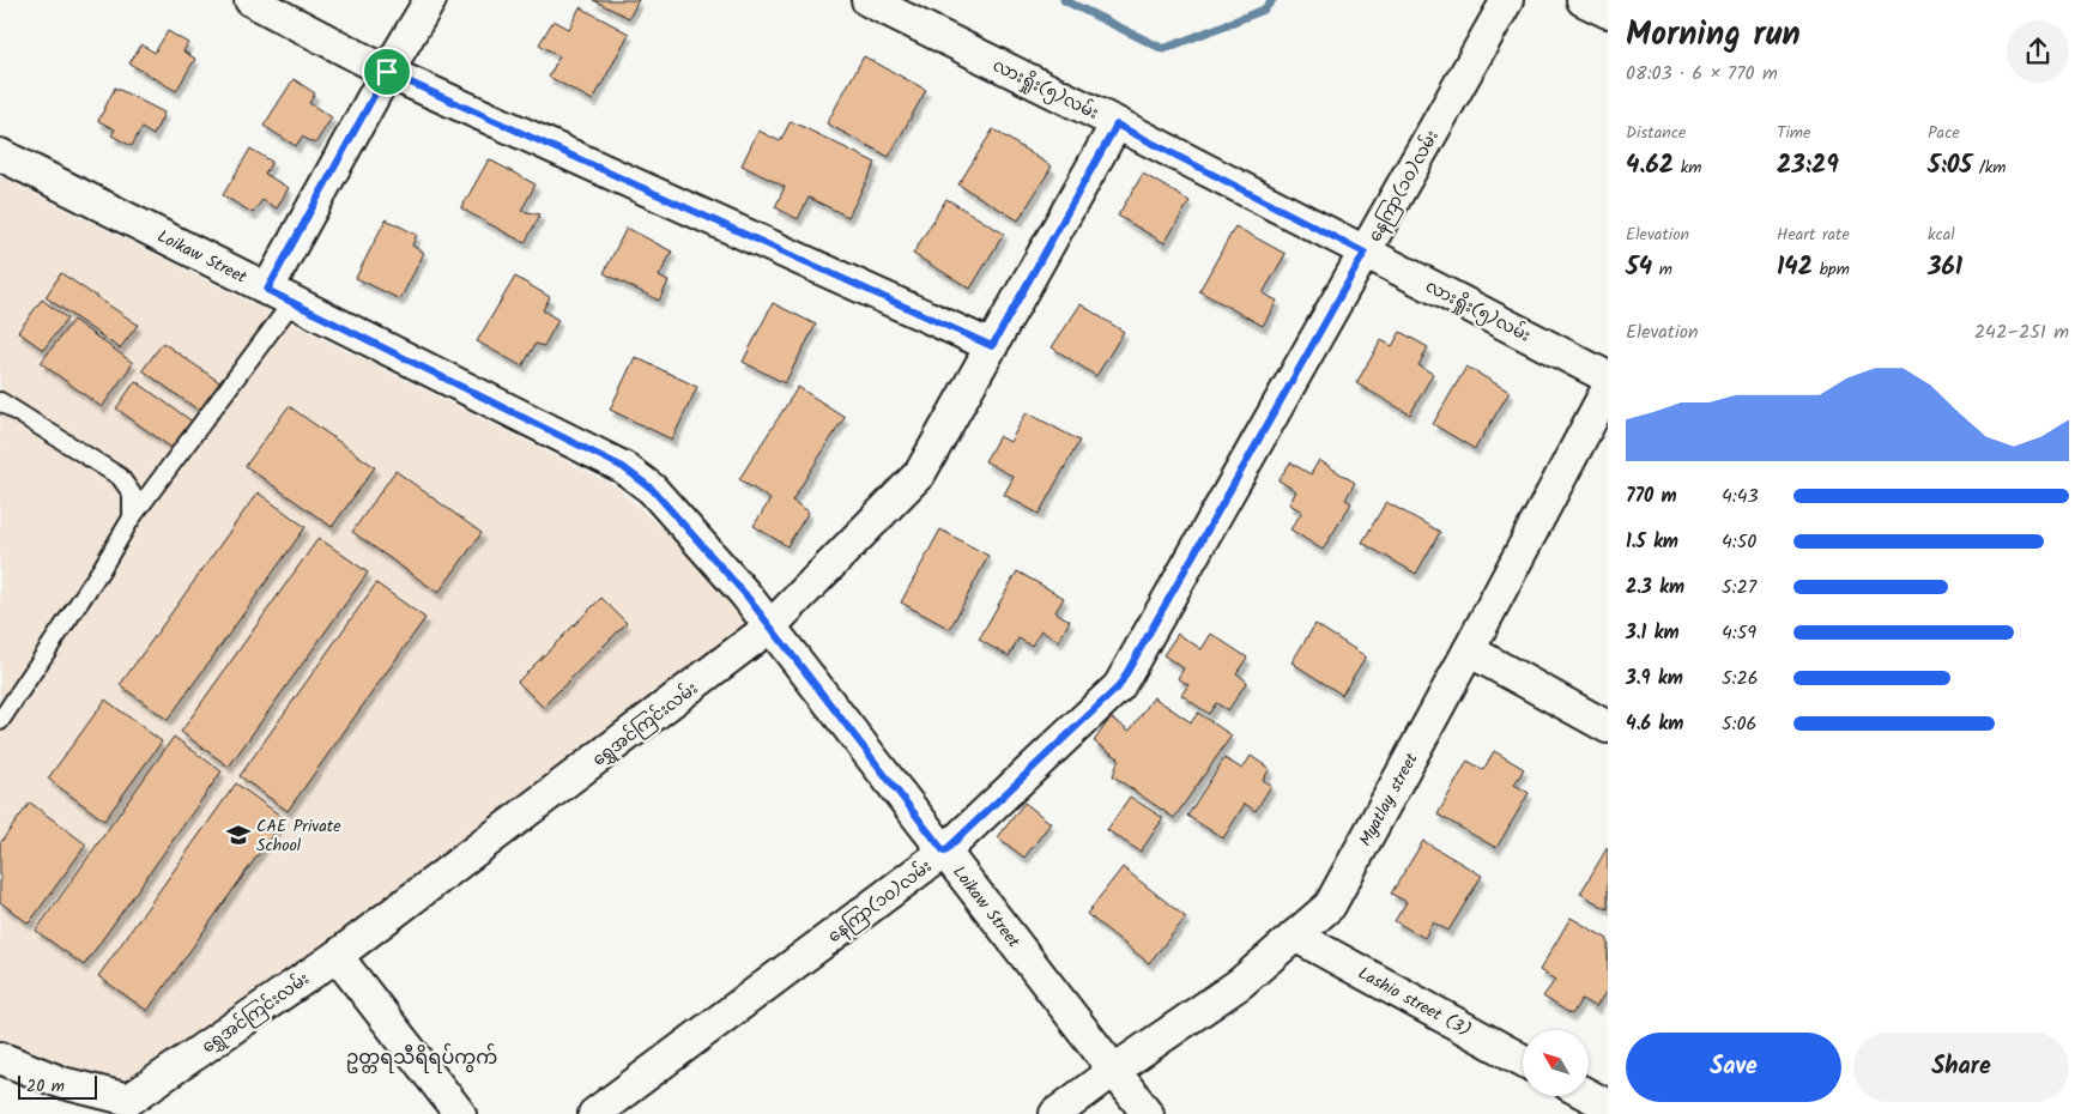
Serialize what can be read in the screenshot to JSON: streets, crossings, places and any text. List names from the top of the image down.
{
  "streets": {
    "street": [
      "လားရှိုး(၅)လမ်း",
      "နေကြာ(၁၀)လမ်း",
      "Loikaw Street",
      "ရွှေအင်ကြင်းလမ်း",
      "Myatlay street",
      "Lashio street (3)"
    ]
  },
  "crossings": [
    ["လားရှိုး(၅)လမ်း", "နေကြာ(၁၀)လမ်း"],
    ["လားရှိုး(၅)လမ်း", "ရွှေအင်ကြင်းလမ်း"],
    ["နေကြာ(၁၀)လမ်း", "Loikaw Street"],
    ["Loikaw Street", "ရွှေအင်ကြင်းလမ်း"],
    ["Loikaw Street", "Myatlay street"],
    ["Myatlay street", "Lashio street (3)"]
  ],
  "districts": ["ဥတ္တရသီရိရပ်ကွက်"],
  "places": {
    "school or university": ["CAE Private School"]
  },
  "scale_bar": "20 m",
  "north": "top left",
  "page": {
    "heading": ["Morning run", "08:03 · 6 × 770 m"],
    "stats": [
      ["Distance", "4.62 km"],
      ["Time", "23:29"],
      ["Pace", "5:05 /km"],
      ["Elevation", "54 m"],
      ["Heart rate", "142 bpm"],
      ["kcal", "361"]
    ],
    "chart": ["Elevation", "242–251 m"],
    "list": [
      {
        "name": "770 m",
        "note": "4:43"
      },
      {
        "name": "1.5 km",
        "note": "4:50"
      },
      {
        "name": "2.3 km",
        "note": "5:27"
      },
      {
        "name": "3.1 km",
        "note": "4:59"
      },
      {
        "name": "3.9 km",
        "note": "5:26"
      },
      {
        "name": "4.6 km",
        "note": "5:06"
      }
    ],
    "buttons": ["Save", "Share"],
    "scale": "20 m"
  }
}
